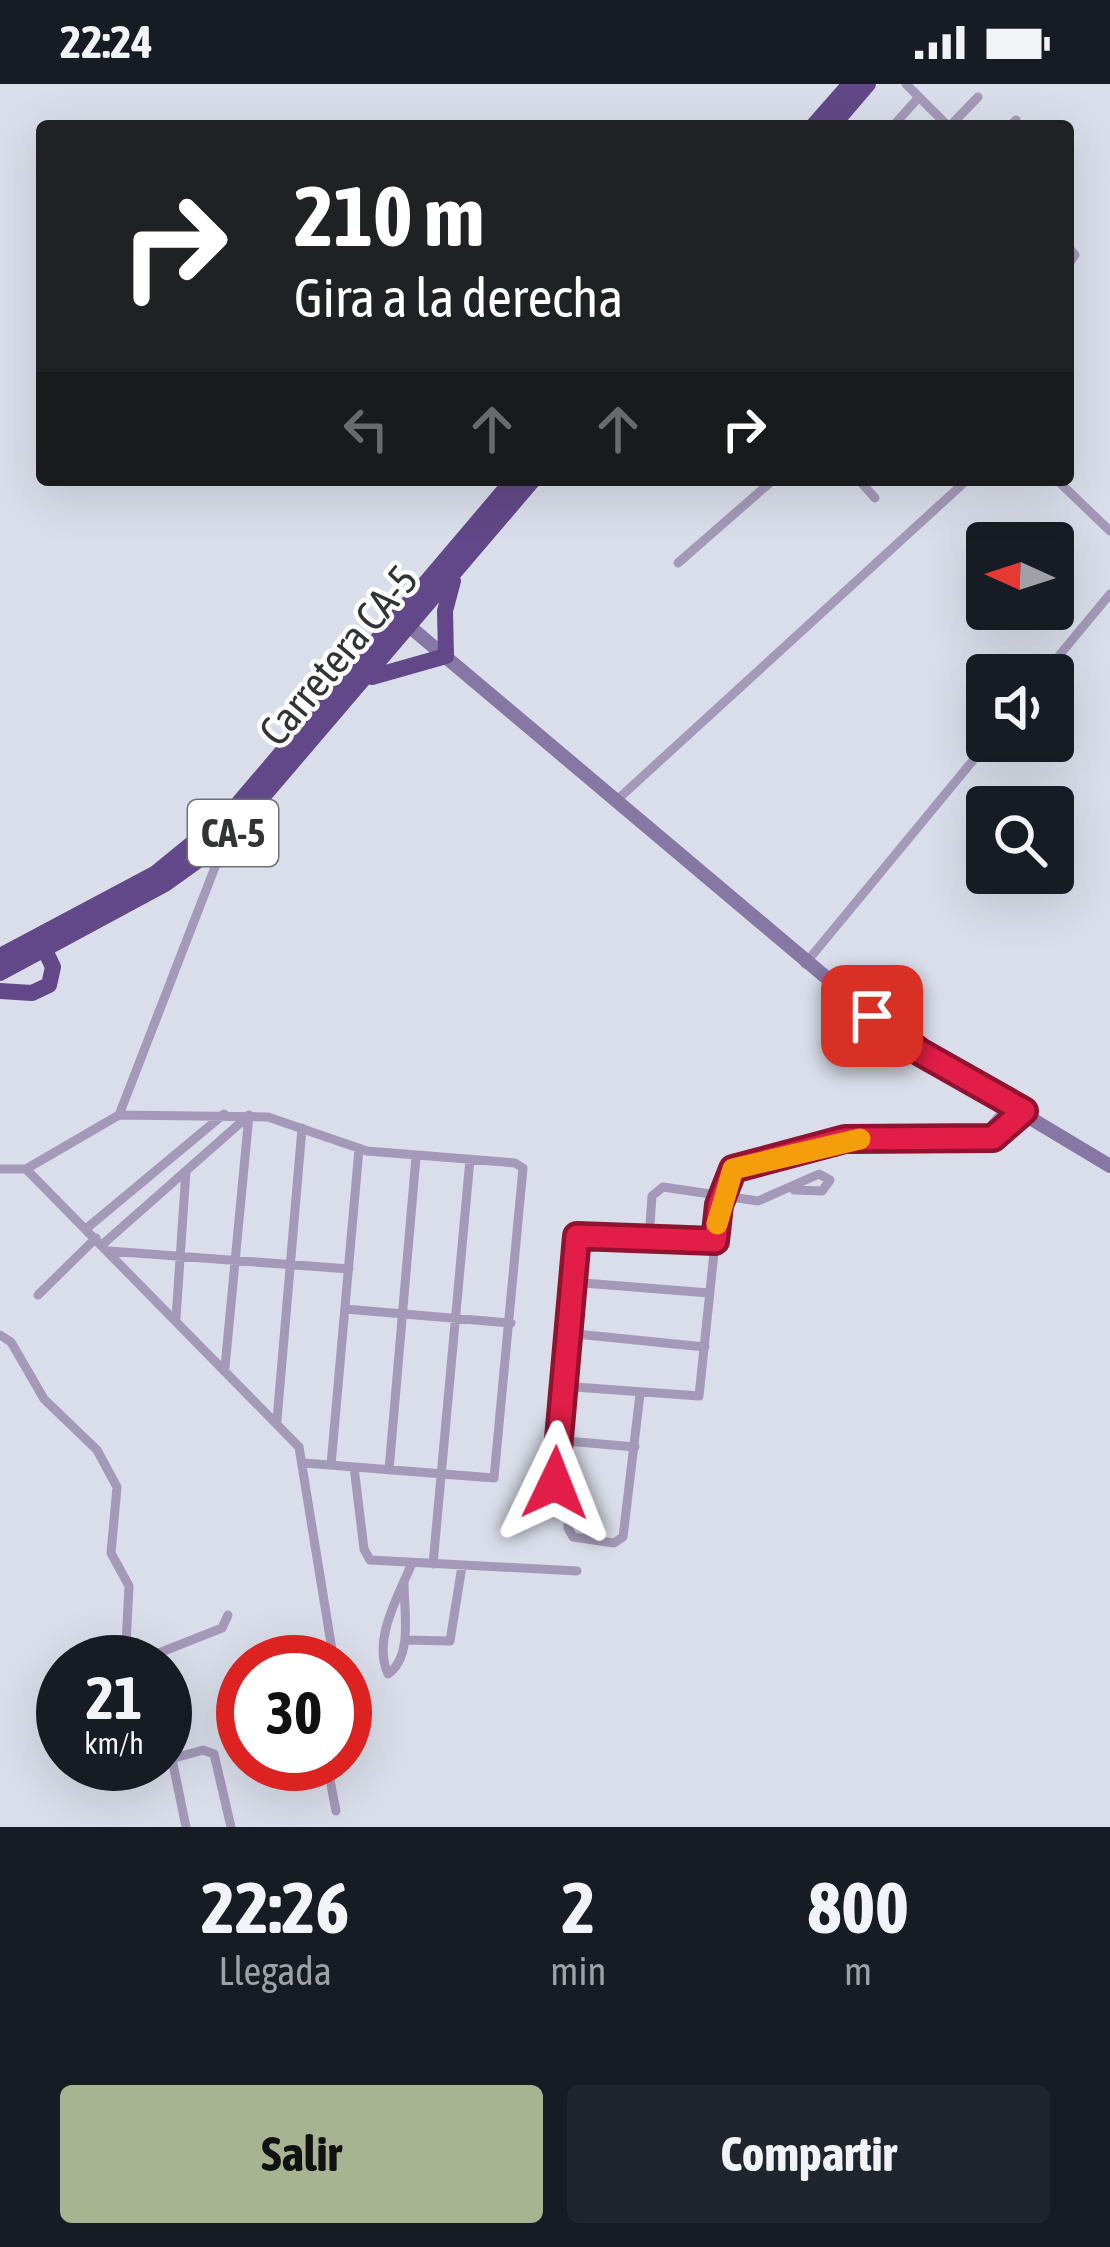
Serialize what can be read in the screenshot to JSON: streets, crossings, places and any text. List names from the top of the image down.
{
  "streets": {
    "highway": ["Carretera CA-5", "CA-5"]
  },
  "north": "left",
  "page": {
    "status": "22:24",
    "turn": ["210 m", "Gira a la derecha"],
    "speed": "21 km/h",
    "limit": "30",
    "eta": [
      "22:26",
      "Llegada",
      "2",
      "min",
      "800",
      "m"
    ],
    "buttons": ["Salir", "Compartir"]
  }
}
